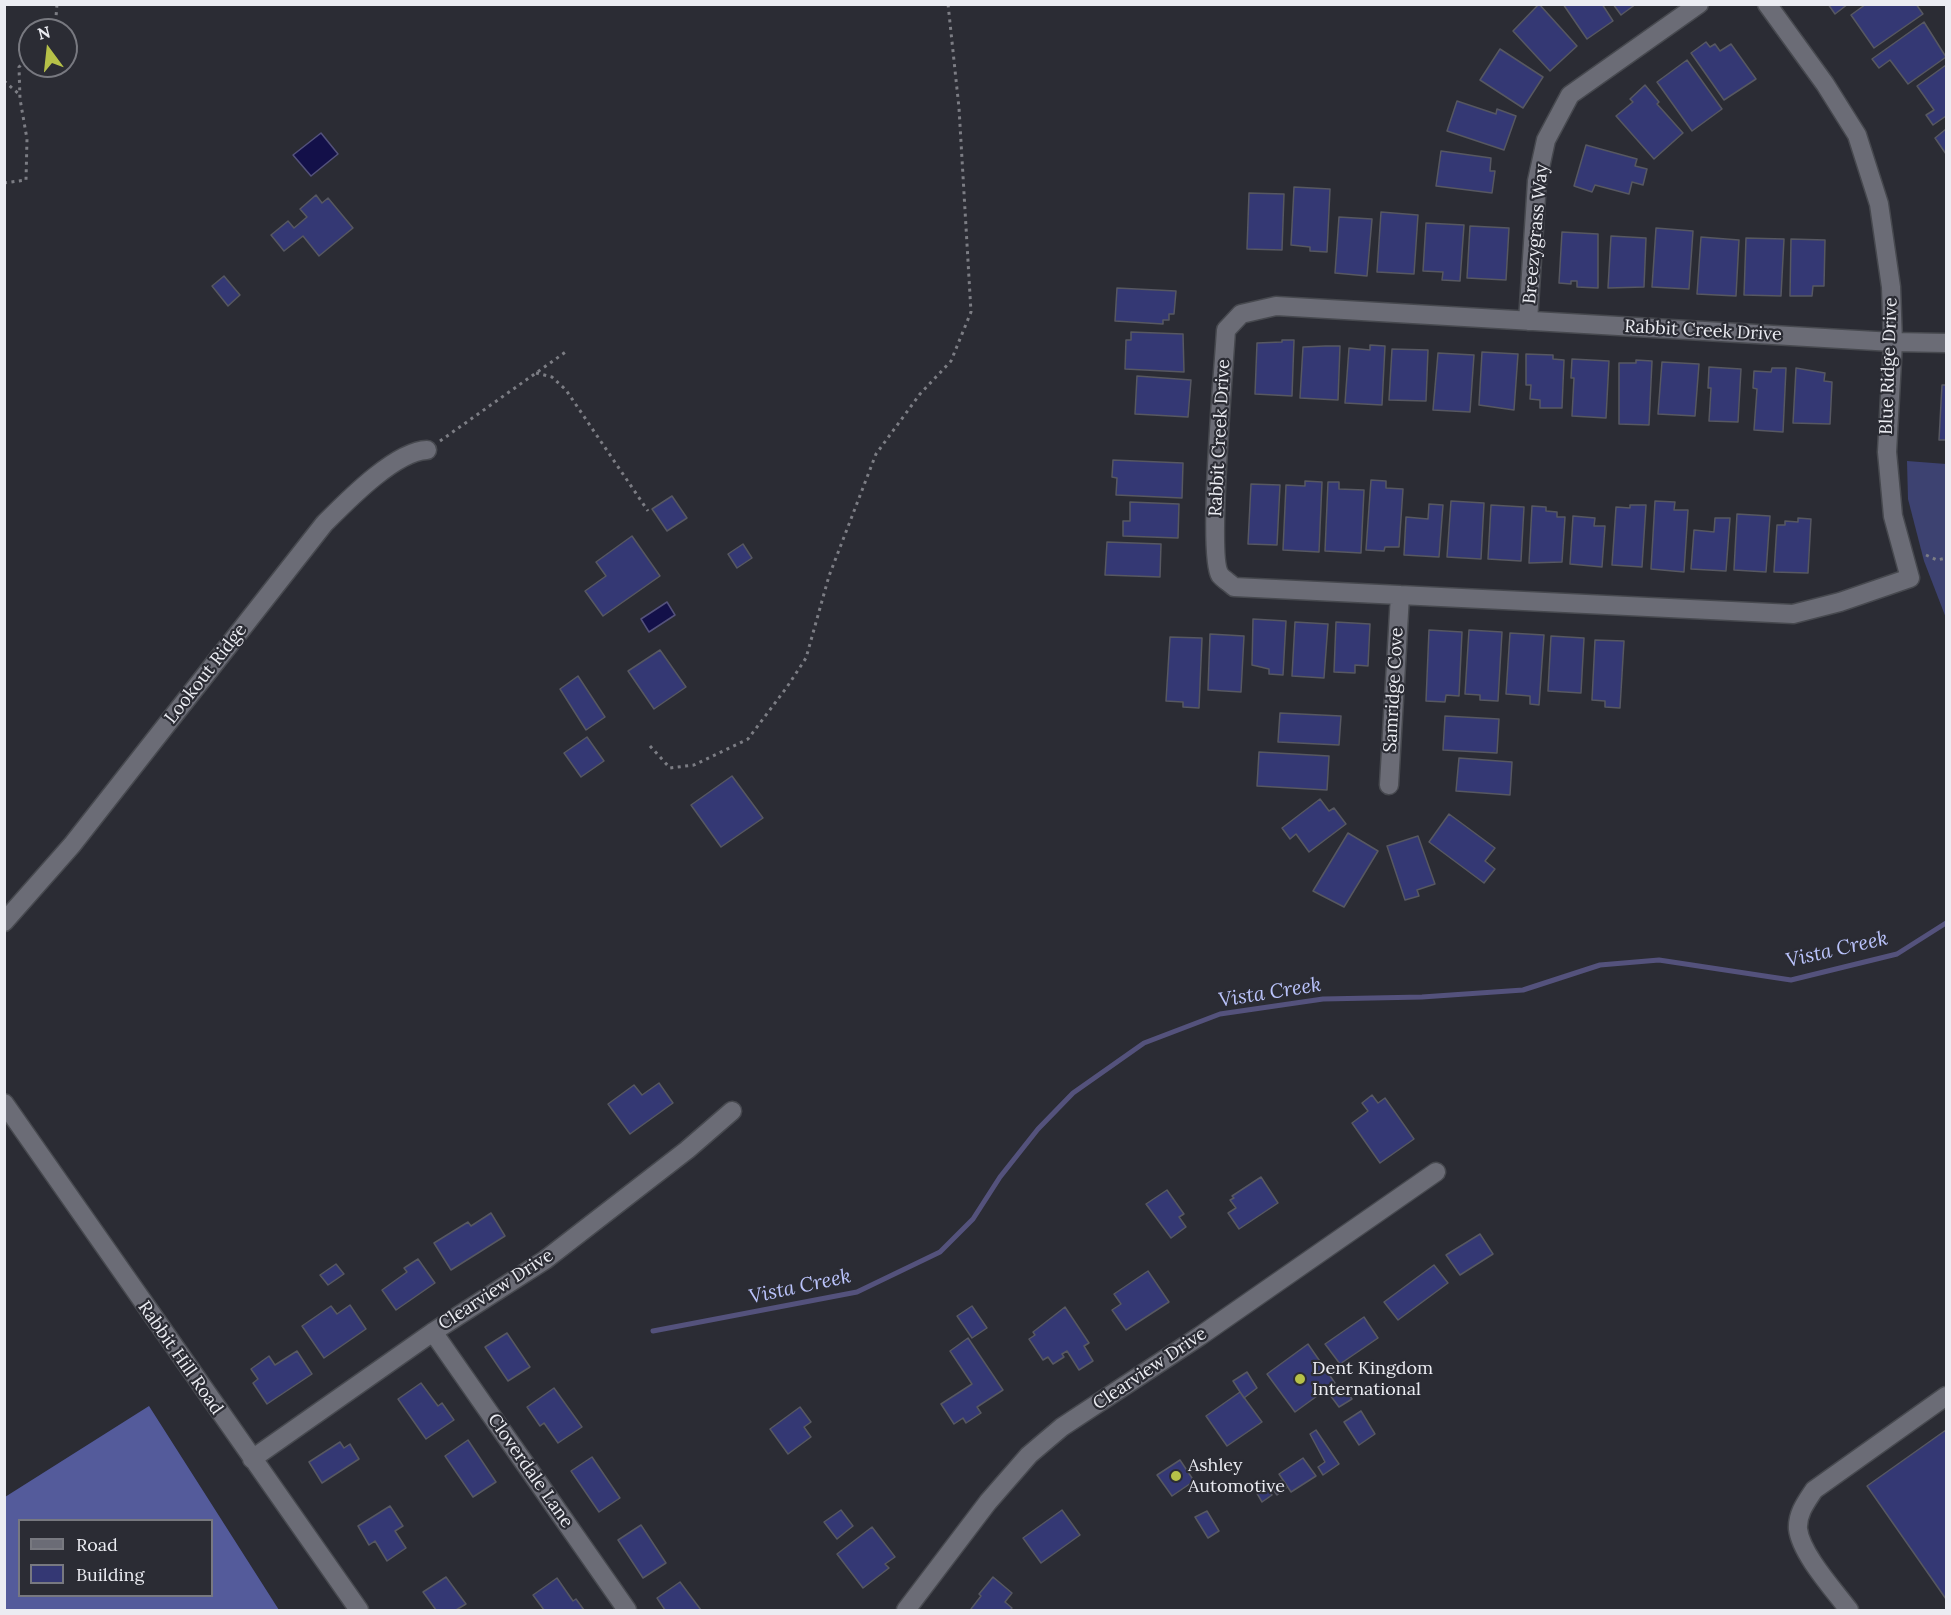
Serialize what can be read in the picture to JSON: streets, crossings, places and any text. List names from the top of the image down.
{
  "streets": {
    "street": [
      "Breezygrass Way",
      "Rabbit Creek Drive",
      "Blue Ridge Drive",
      "Lookout Ridge",
      "Samridge Cove",
      "Clearview Drive",
      "Rabbit Hill Road",
      "Cloverdale Lane"
    ]
  },
  "crossings": [
    ["Breezygrass Way", "Rabbit Creek Drive"],
    ["Rabbit Creek Drive", "Blue Ridge Drive"],
    ["Rabbit Creek Drive", "Samridge Cove"],
    ["Clearview Drive", "Rabbit Hill Road"],
    ["Clearview Drive", "Cloverdale Lane"]
  ],
  "water": ["Vista Creek"],
  "places": ["Dent Kingdom International", "Ashley Automotive"],
  "legend": ["Road", "Building"],
  "north": "top"
}
